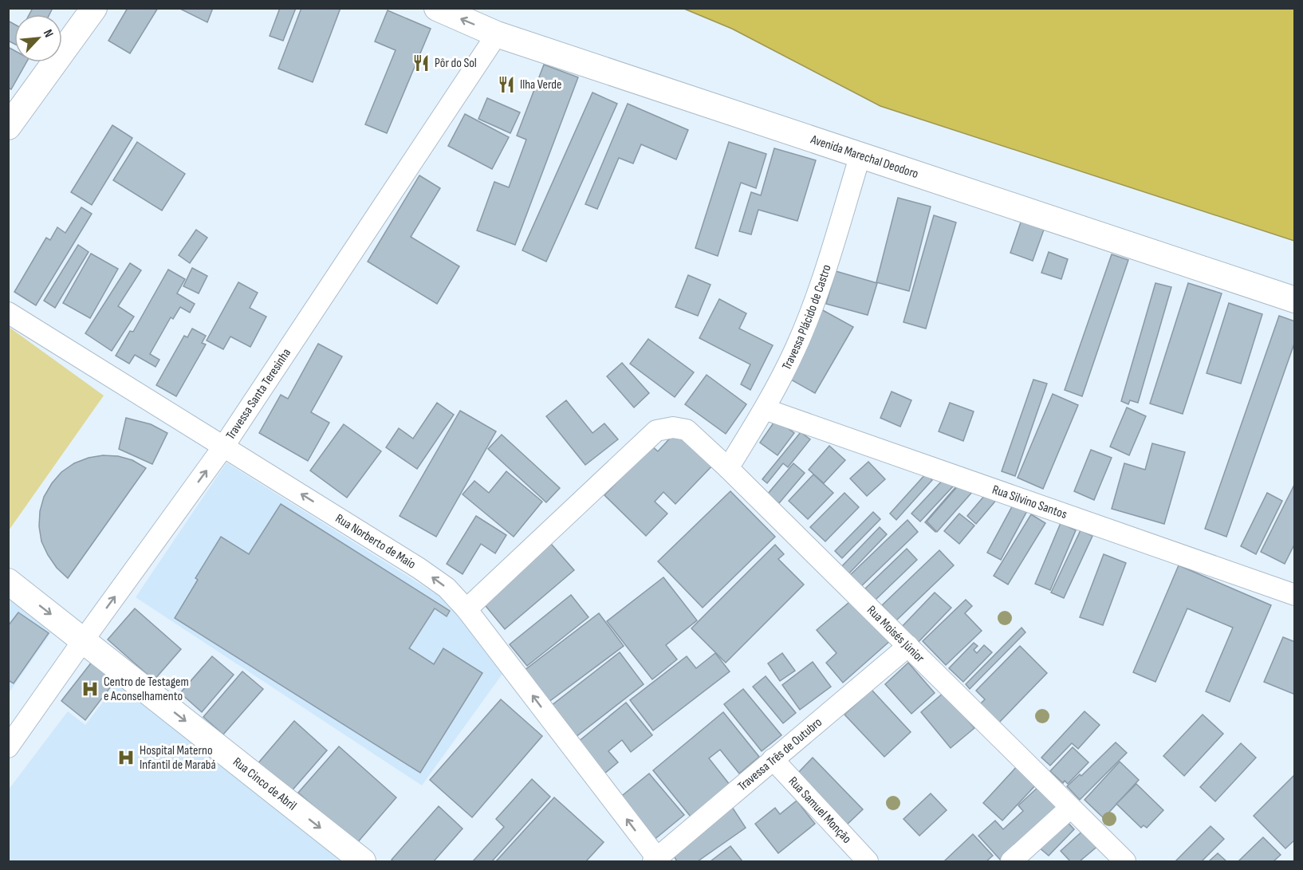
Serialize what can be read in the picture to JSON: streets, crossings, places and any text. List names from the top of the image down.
{
  "streets": {
    "street": [
      "Avenida Marechal Deodoro",
      "Travessa Plácido de Castro",
      "Travessa Santa Teresinha",
      "Rua Silvino Santos",
      "Rua Norberto de Maio",
      "Rua Moisés Júnior",
      "Travessa Três de Outubro",
      "Rua Cinco de Abril",
      "Rua Samuel Monção"
    ]
  },
  "crossings": [
    ["Avenida Marechal Deodoro", "Travessa Plácido de Castro"],
    ["Avenida Marechal Deodoro", "Travessa Santa Teresinha"],
    ["Travessa Plácido de Castro", "Rua Silvino Santos"],
    ["Travessa Plácido de Castro", "Rua Moisés Júnior"],
    ["Travessa Santa Teresinha", "Rua Norberto de Maio"],
    ["Travessa Santa Teresinha", "Rua Cinco de Abril"],
    ["Rua Norberto de Maio", "Rua Moisés Júnior"],
    ["Rua Norberto de Maio", "Travessa Três de Outubro"],
    ["Rua Moisés Júnior", "Travessa Três de Outubro"],
    ["Travessa Três de Outubro", "Rua Samuel Monção"]
  ],
  "one_way": ["Rua Norberto de Maio", "Rua Cinco de Abril"],
  "places": {
    "restaurant": ["Pôr do Sol", "Ilha Verde"],
    "hospital": ["Centro de Testagem e Aconselhamento", "Hospital Materno Infantil de Marabá"]
  },
  "north": "top right"
}
